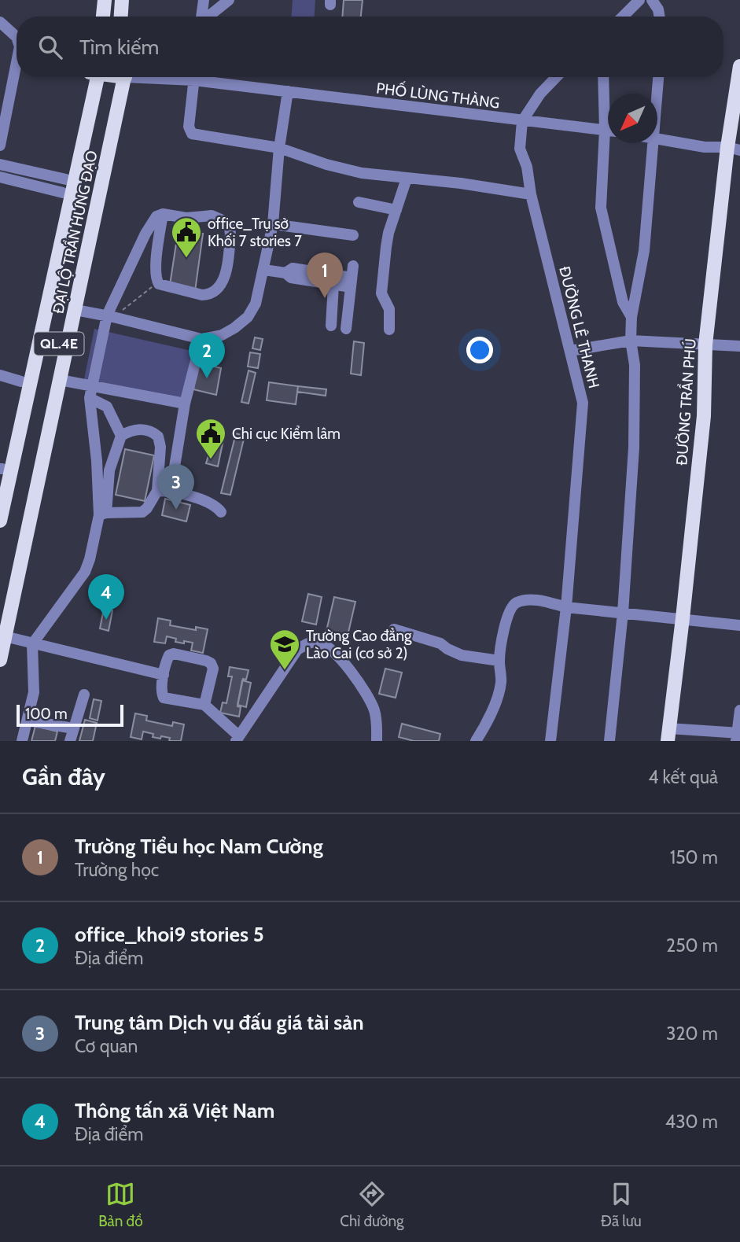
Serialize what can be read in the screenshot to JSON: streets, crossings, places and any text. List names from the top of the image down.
{
  "streets": {
    "main road": ["ĐẠI LỘ TRẦN HƯNG ĐẠO", "QL.4E", "ĐƯỜNG TRẦN PHÚ"],
    "street": ["PHỐ LÙNG THÀNG", "ĐƯỜNG LÊ THANH"]
  },
  "crossings": [
    ["PHỐ LÙNG THÀNG", "ĐƯỜNG LÊ THANH"]
  ],
  "places": {
    "public building": ["office_Trụ sở Khối 7 stories 7", "Chi cục Kiểm lâm"],
    "school or university": ["Trường Cao đẳng Lào Cai (cơ sở 2)"]
  },
  "scale_bar": "100 m",
  "north": "bottom left",
  "page": {
    "search": "Tìm kiếm",
    "pins": [
      "1",
      "2",
      "3",
      "4"
    ],
    "scale": "100 m",
    "heading": ["Gần đây", "4 kết quả"],
    "list": [
      {
        "mark": "1",
        "name": "Trường Tiểu học Nam Cường",
        "note": "Trường học",
        "value": "150 m"
      },
      {
        "mark": "2",
        "name": "office_khoi9 stories 5",
        "note": "Địa điểm",
        "value": "250 m"
      },
      {
        "mark": "3",
        "name": "Trung tâm Dịch vụ đấu giá tài sản",
        "note": "Cơ quan",
        "value": "320 m"
      },
      {
        "mark": "4",
        "name": "Thông tấn xã Việt Nam",
        "note": "Địa điểm",
        "value": "430 m"
      }
    ],
    "nav": ["Bản đồ", "Chỉ đường", "Đã lưu"]
  }
}
